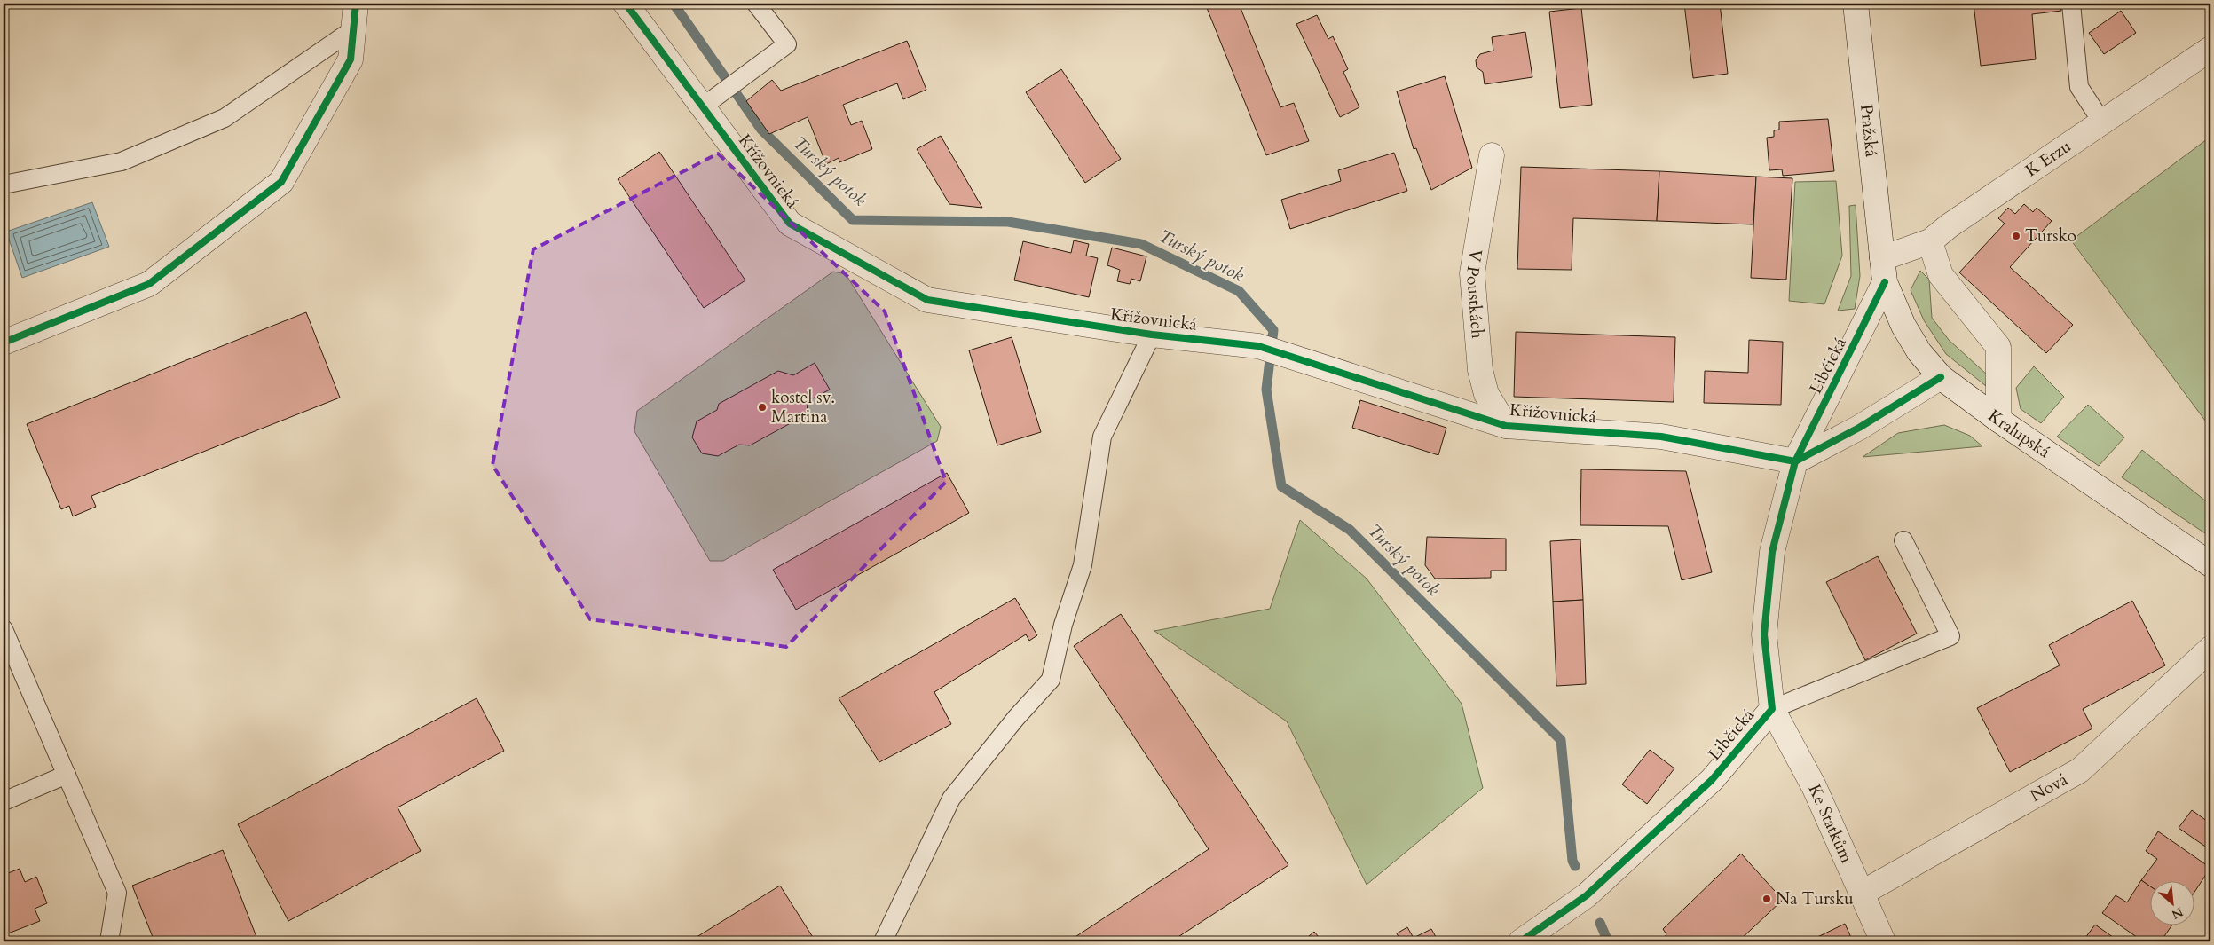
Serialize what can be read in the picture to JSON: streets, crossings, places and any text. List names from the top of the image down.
{
  "streets": {
    "street": [
      "Pražská",
      "K Erzu",
      "Křížovnická",
      "V Poustkách",
      "Libčická",
      "Kralupská",
      "Nová",
      "Ke Statkům"
    ]
  },
  "crossings": [
    ["Pražská", "K Erzu"],
    ["Pražská", "Kralupská"],
    ["K Erzu", "Kralupská"],
    ["Křížovnická", "V Poustkách"],
    ["Křížovnická", "Libčická"],
    ["Libčická", "Kralupská"],
    ["Libčická", "Ke Statkům"],
    ["Nová", "Ke Statkům"]
  ],
  "water": ["Turský potok"],
  "places": ["Tursko", "kostel sv. Martina", "Na Tursku"],
  "north": "bottom right"
}
